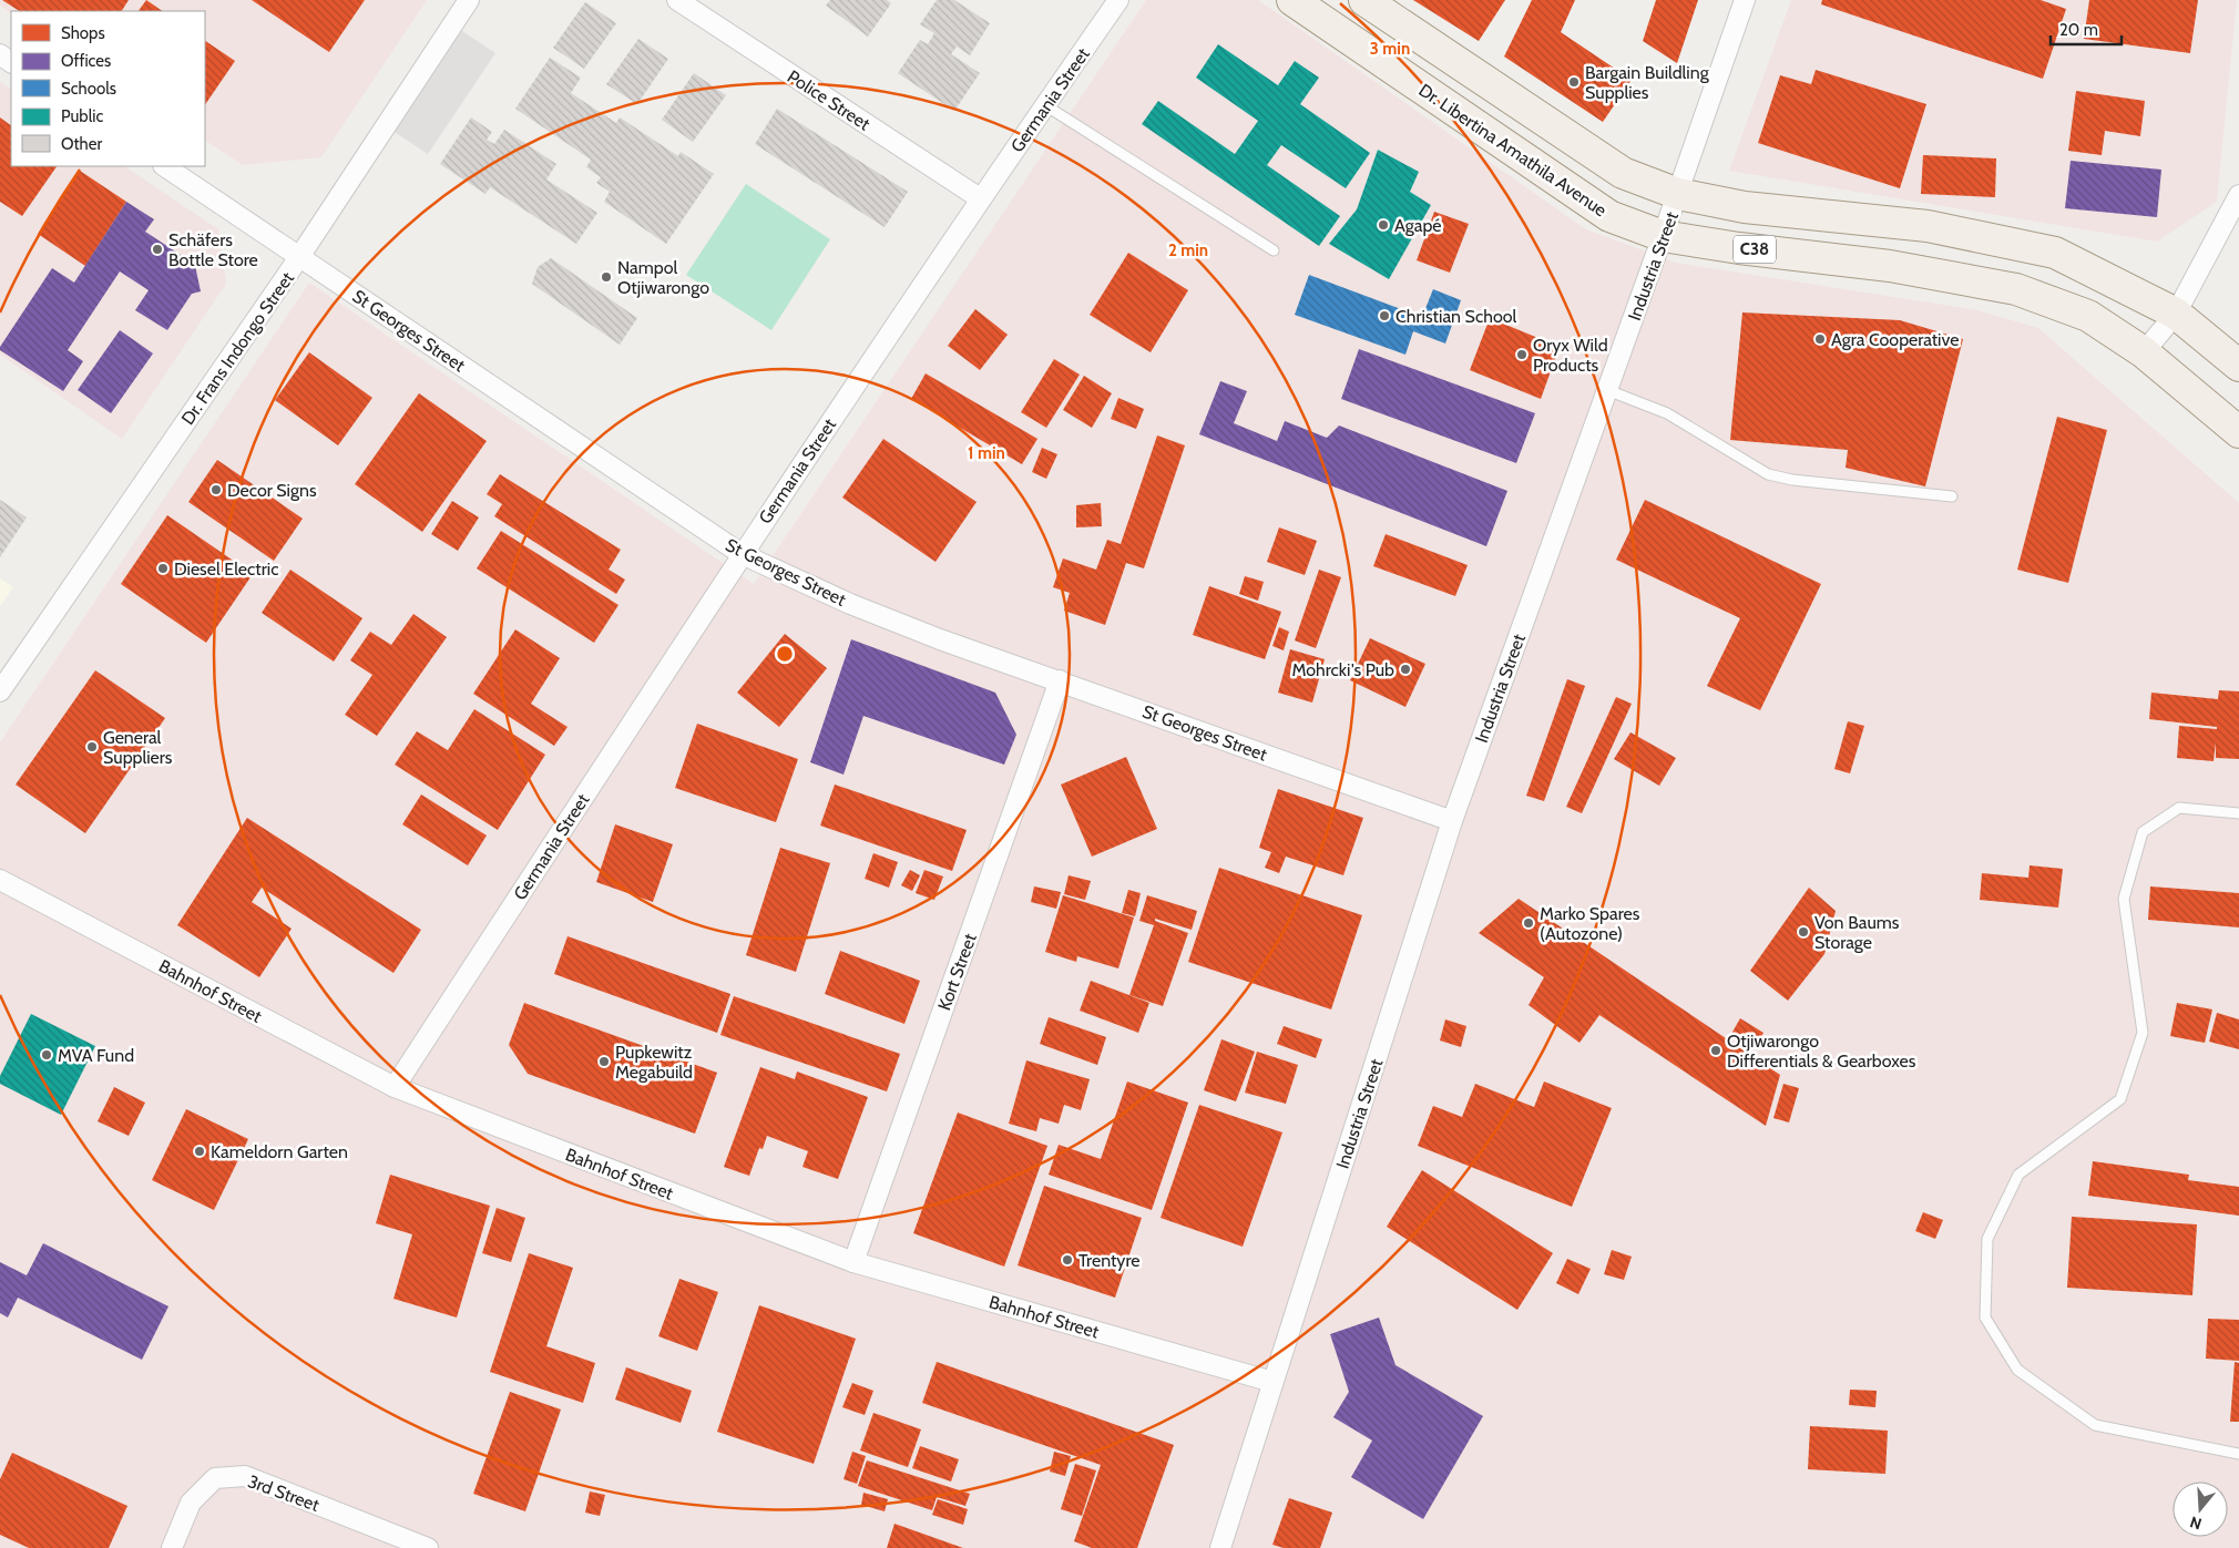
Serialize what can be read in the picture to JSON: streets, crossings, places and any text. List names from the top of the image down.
{
  "streets": {
    "main road": ["Dr. Libertina Amathila Avenue", "C38"],
    "street": [
      "Police Street",
      "Germania Street",
      "Industria Street",
      "St Georges Street",
      "Dr. Frans Indongo Street",
      "Kort Street",
      "Bahnhof Street",
      "3rd Street"
    ]
  },
  "crossings": [
    ["Police Street", "Germania Street"],
    ["Germania Street", "St Georges Street"],
    ["Germania Street", "Bahnhof Street"],
    ["Dr. Libertina Amathila Avenue", "Industria Street"],
    ["C38", "Industria Street"],
    ["Industria Street", "St Georges Street"],
    ["Industria Street", "Bahnhof Street"],
    ["St Georges Street", "Dr. Frans Indongo Street"],
    ["St Georges Street", "Kort Street"],
    ["Kort Street", "Bahnhof Street"]
  ],
  "places": [
    "Bargain Buildling Supplies",
    "Agapé",
    "Schäfers Bottle Store",
    "Nampol Otjiwarongo",
    "Christian School",
    "Agra Cooperative",
    "Oryx Wild Products",
    "Decor Signs",
    "Diesel Electric",
    "Mohrcki's Pub",
    "General Suppliers",
    "Marko Spares (Autozone)",
    "Von Baums Storage",
    "Otjiwarongo Differentials & Gearboxes",
    "MVA Fund",
    "Pupkewitz Megabuild",
    "Kameldorn Garten",
    "Trentyre"
  ],
  "legend": [
    "Shops",
    "Offices",
    "Schools",
    "Public",
    "Other"
  ],
  "scale_bar": "20 m",
  "north": "bottom",
  "rings": ["3 min", "2 min", "1 min"]
}
